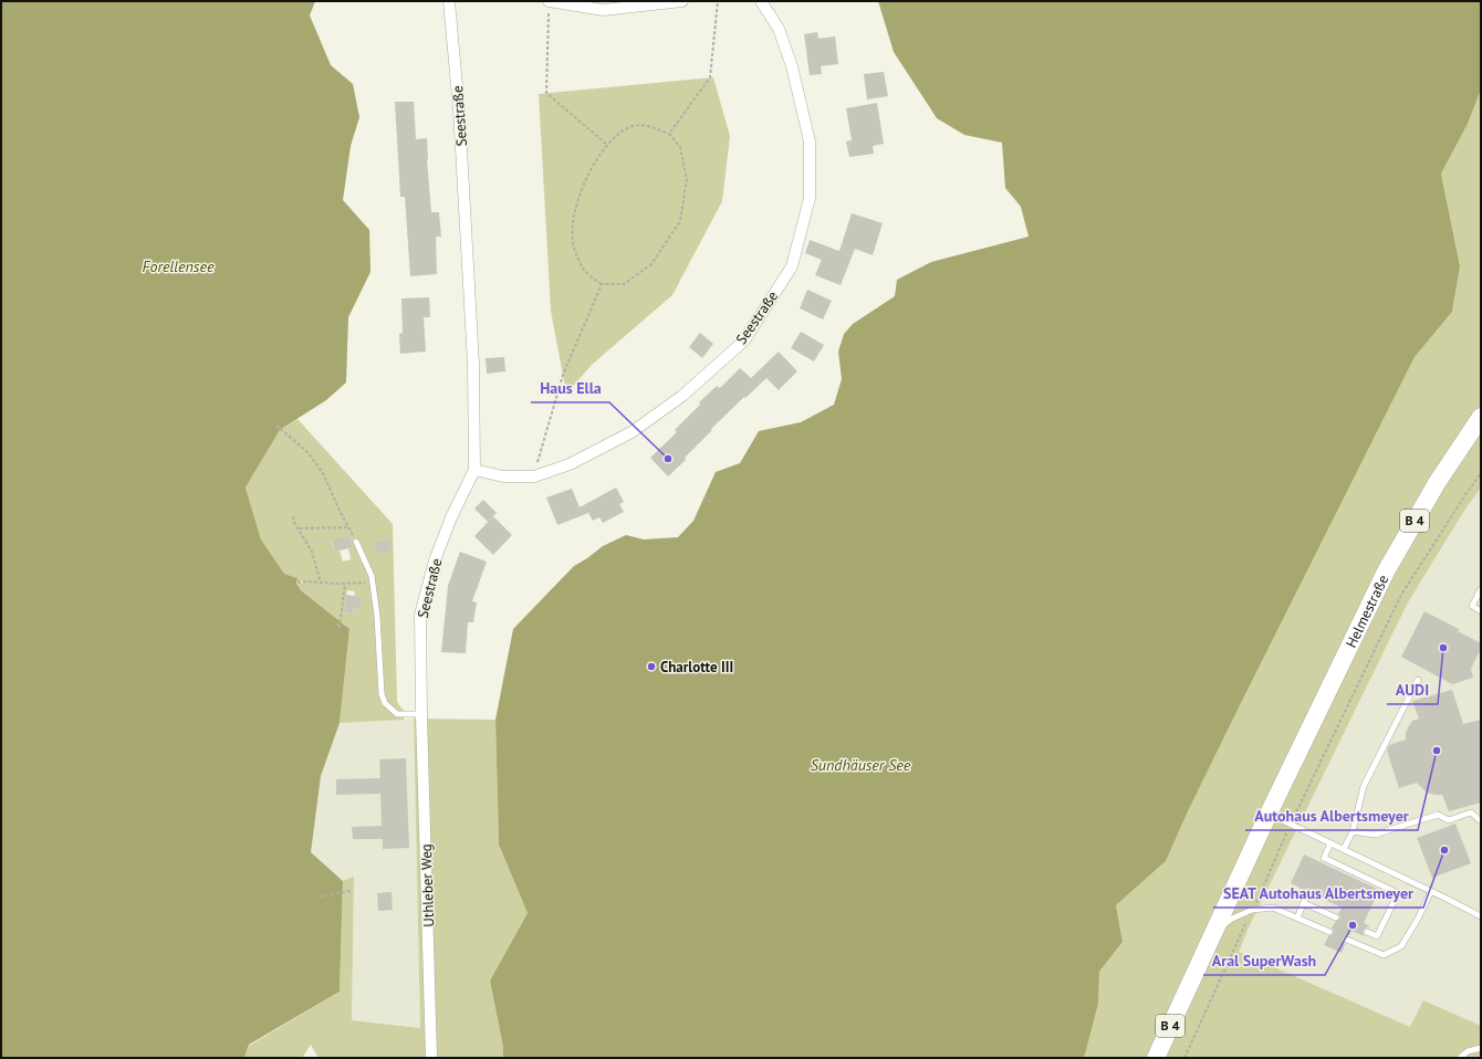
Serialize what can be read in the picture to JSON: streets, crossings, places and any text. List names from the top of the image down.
{
  "streets": {
    "main road": ["B 4", "Helmestraße"],
    "street": ["Seestraße", "Uthleber Weg"]
  },
  "crossings": [
    ["Seestraße", "Uthleber Weg"]
  ],
  "water": ["Forellensee", "Sundhäuser See"],
  "places": [
    "Haus Ella",
    "AUDI",
    "Charlotte III",
    "Autohaus Albertsmeyer",
    "SEAT Autohaus Albertsmeyer",
    "Aral SuperWash"
  ]
}
